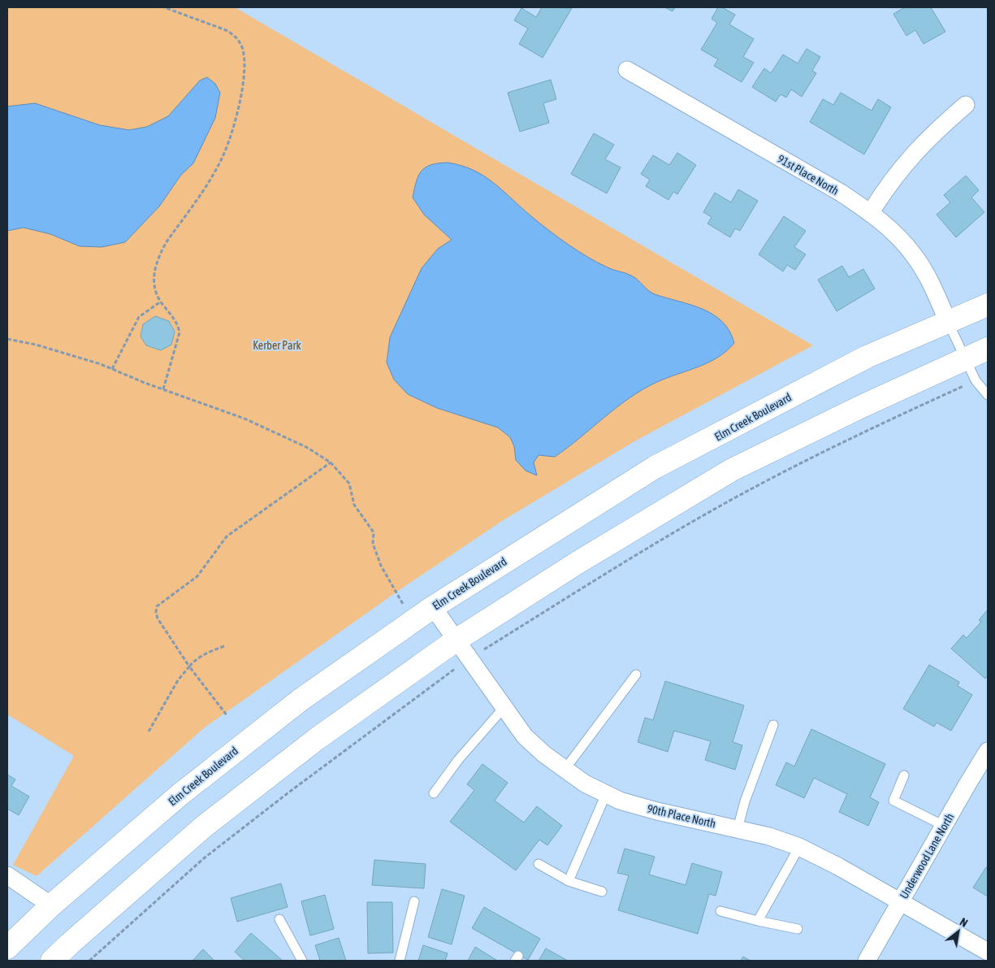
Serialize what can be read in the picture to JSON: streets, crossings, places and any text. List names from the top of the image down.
{
  "streets": {
    "main road": ["Elm Creek Boulevard"],
    "street": ["91st Place North", "90th Place North", "Underwood Lane North"]
  },
  "crossings": [
    ["91st Place North", "Elm Creek Boulevard"],
    ["Elm Creek Boulevard", "90th Place North"],
    ["90th Place North", "Underwood Lane North"]
  ],
  "parks": ["Kerber Park"],
  "north": "top right"
}
